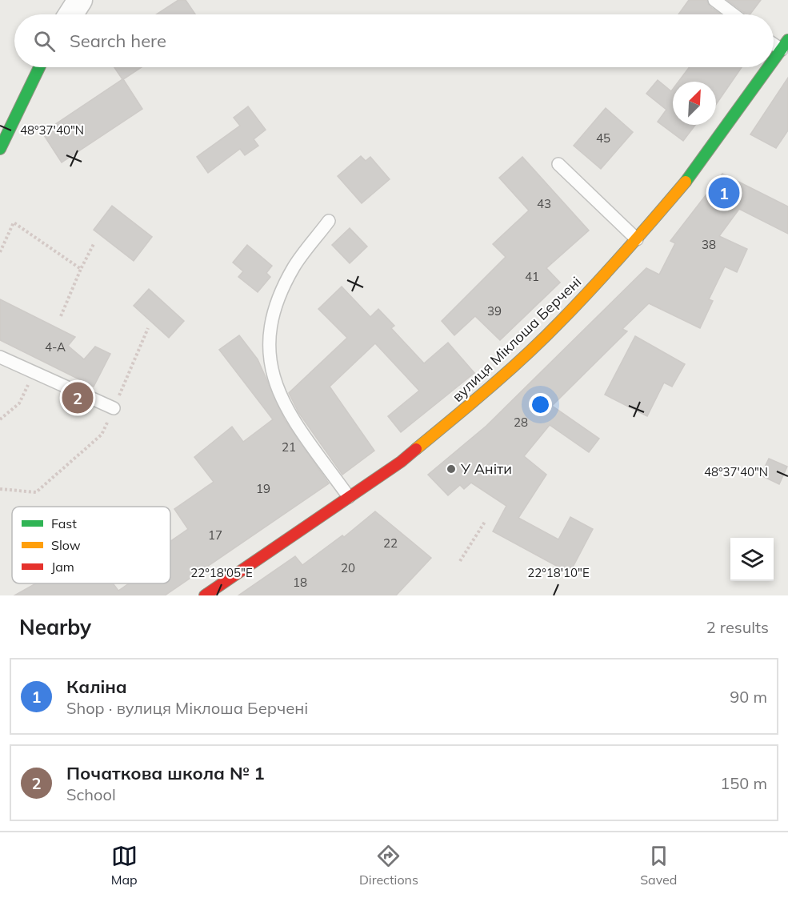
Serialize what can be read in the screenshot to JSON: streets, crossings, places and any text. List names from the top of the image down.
{
  "streets": {
    "street": ["вулиця Міклоша Берчені"]
  },
  "places": ["У Аніти"],
  "house_numbers": [
    "45",
    "43",
    "38",
    "41",
    "39",
    "4-А",
    "28",
    "21",
    "19",
    "17",
    "22",
    "20",
    "18"
  ],
  "legend": ["Fast", "Slow", "Jam"],
  "north": "top right",
  "page": {
    "search": "Search here",
    "pins": ["1", "2"],
    "heading": ["Nearby", "2 results"],
    "list": [
      {
        "mark": "1",
        "name": "Калiна",
        "note": "Shop · вулиця Міклоша Берчені",
        "value": "90 m"
      },
      {
        "mark": "2",
        "name": "Початкова школа № 1",
        "note": "School",
        "value": "150 m"
      }
    ],
    "nav": ["Map", "Directions", "Saved"]
  },
  "coordinates": ["48°37'40\"N", "22°18'05\"E", "22°18'10\"E"]
}
